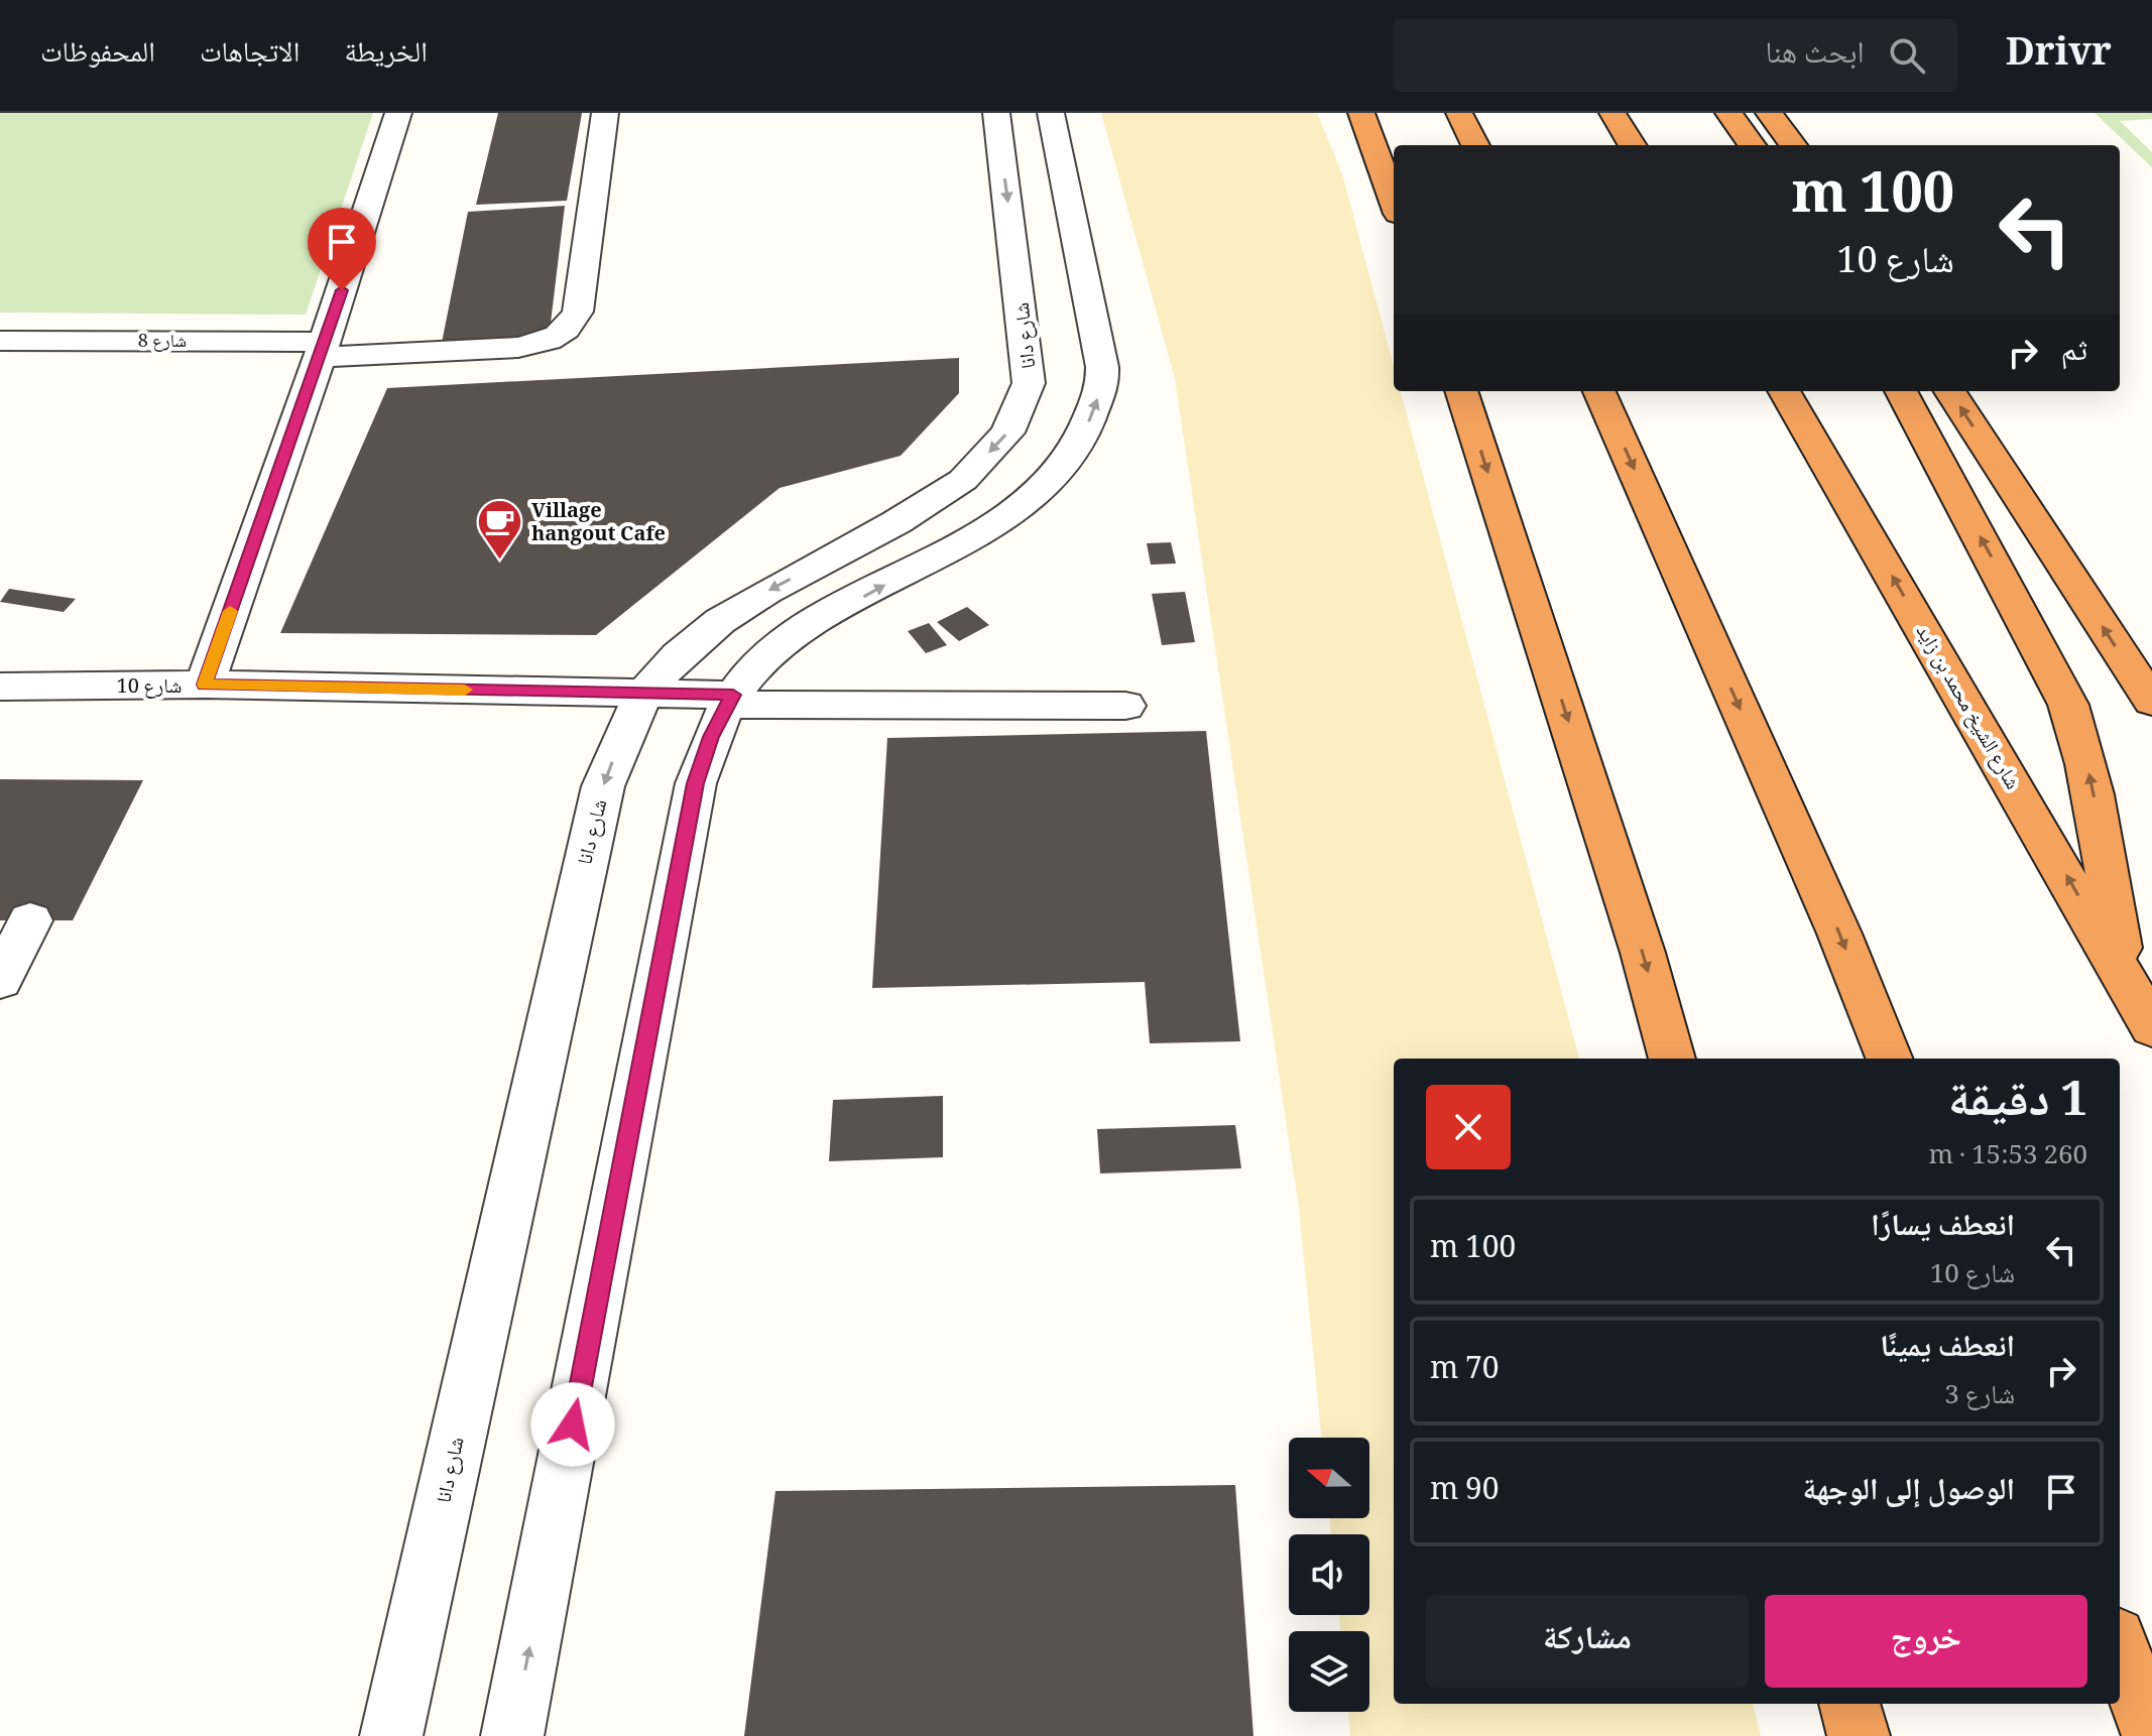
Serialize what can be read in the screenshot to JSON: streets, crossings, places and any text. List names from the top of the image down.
{
  "streets": {
    "highway": ["شارع الشيخ محمد بن زايد"],
    "street": ["شارع دانا", "شارع 8", "شارع 10"]
  },
  "crossings": [
    ["شارع دانا", "شارع 10"]
  ],
  "places": {
    "cafe": ["Village hangout Cafe"]
  },
  "north": "left",
  "page": {
    "header": "Drivr",
    "search": "ابحث هنا",
    "nav": ["الخريطة", "الاتجاهات", "المحفوظات"],
    "turn": ["100 m", "شارع 10"],
    "then": "ثم",
    "heading": ["1 دقيقة", "260 m · 15:53"],
    "list": [
      {
        "name": "انعطف يسارًا",
        "note": "شارع 10",
        "value": "100 m"
      },
      {
        "name": "انعطف يمينًا",
        "note": "شارع 3",
        "value": "70 m"
      },
      {
        "name": "الوصول إلى الوجهة",
        "value": "90 m"
      }
    ],
    "buttons": ["خروج", "مشاركة"]
  }
}
